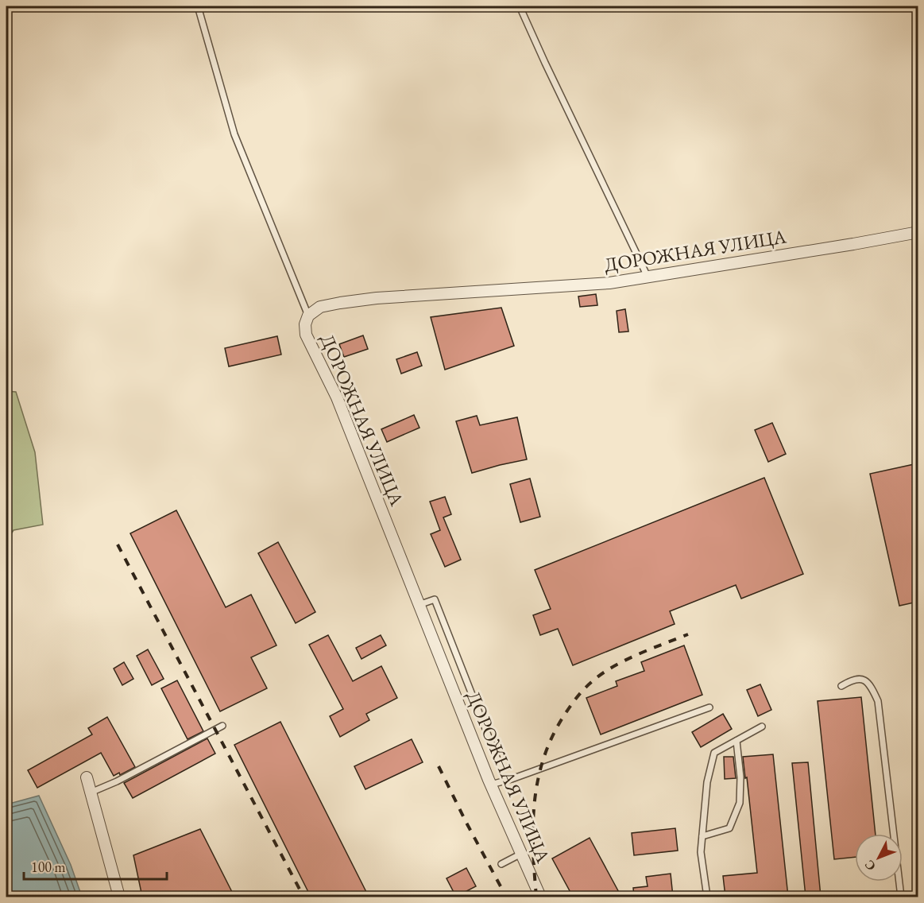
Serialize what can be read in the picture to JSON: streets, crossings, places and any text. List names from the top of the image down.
{
  "streets": {
    "street": ["ДОРОЖНАЯ УЛИЦА"]
  },
  "scale_bar": "100 m",
  "north": "bottom left"
}
